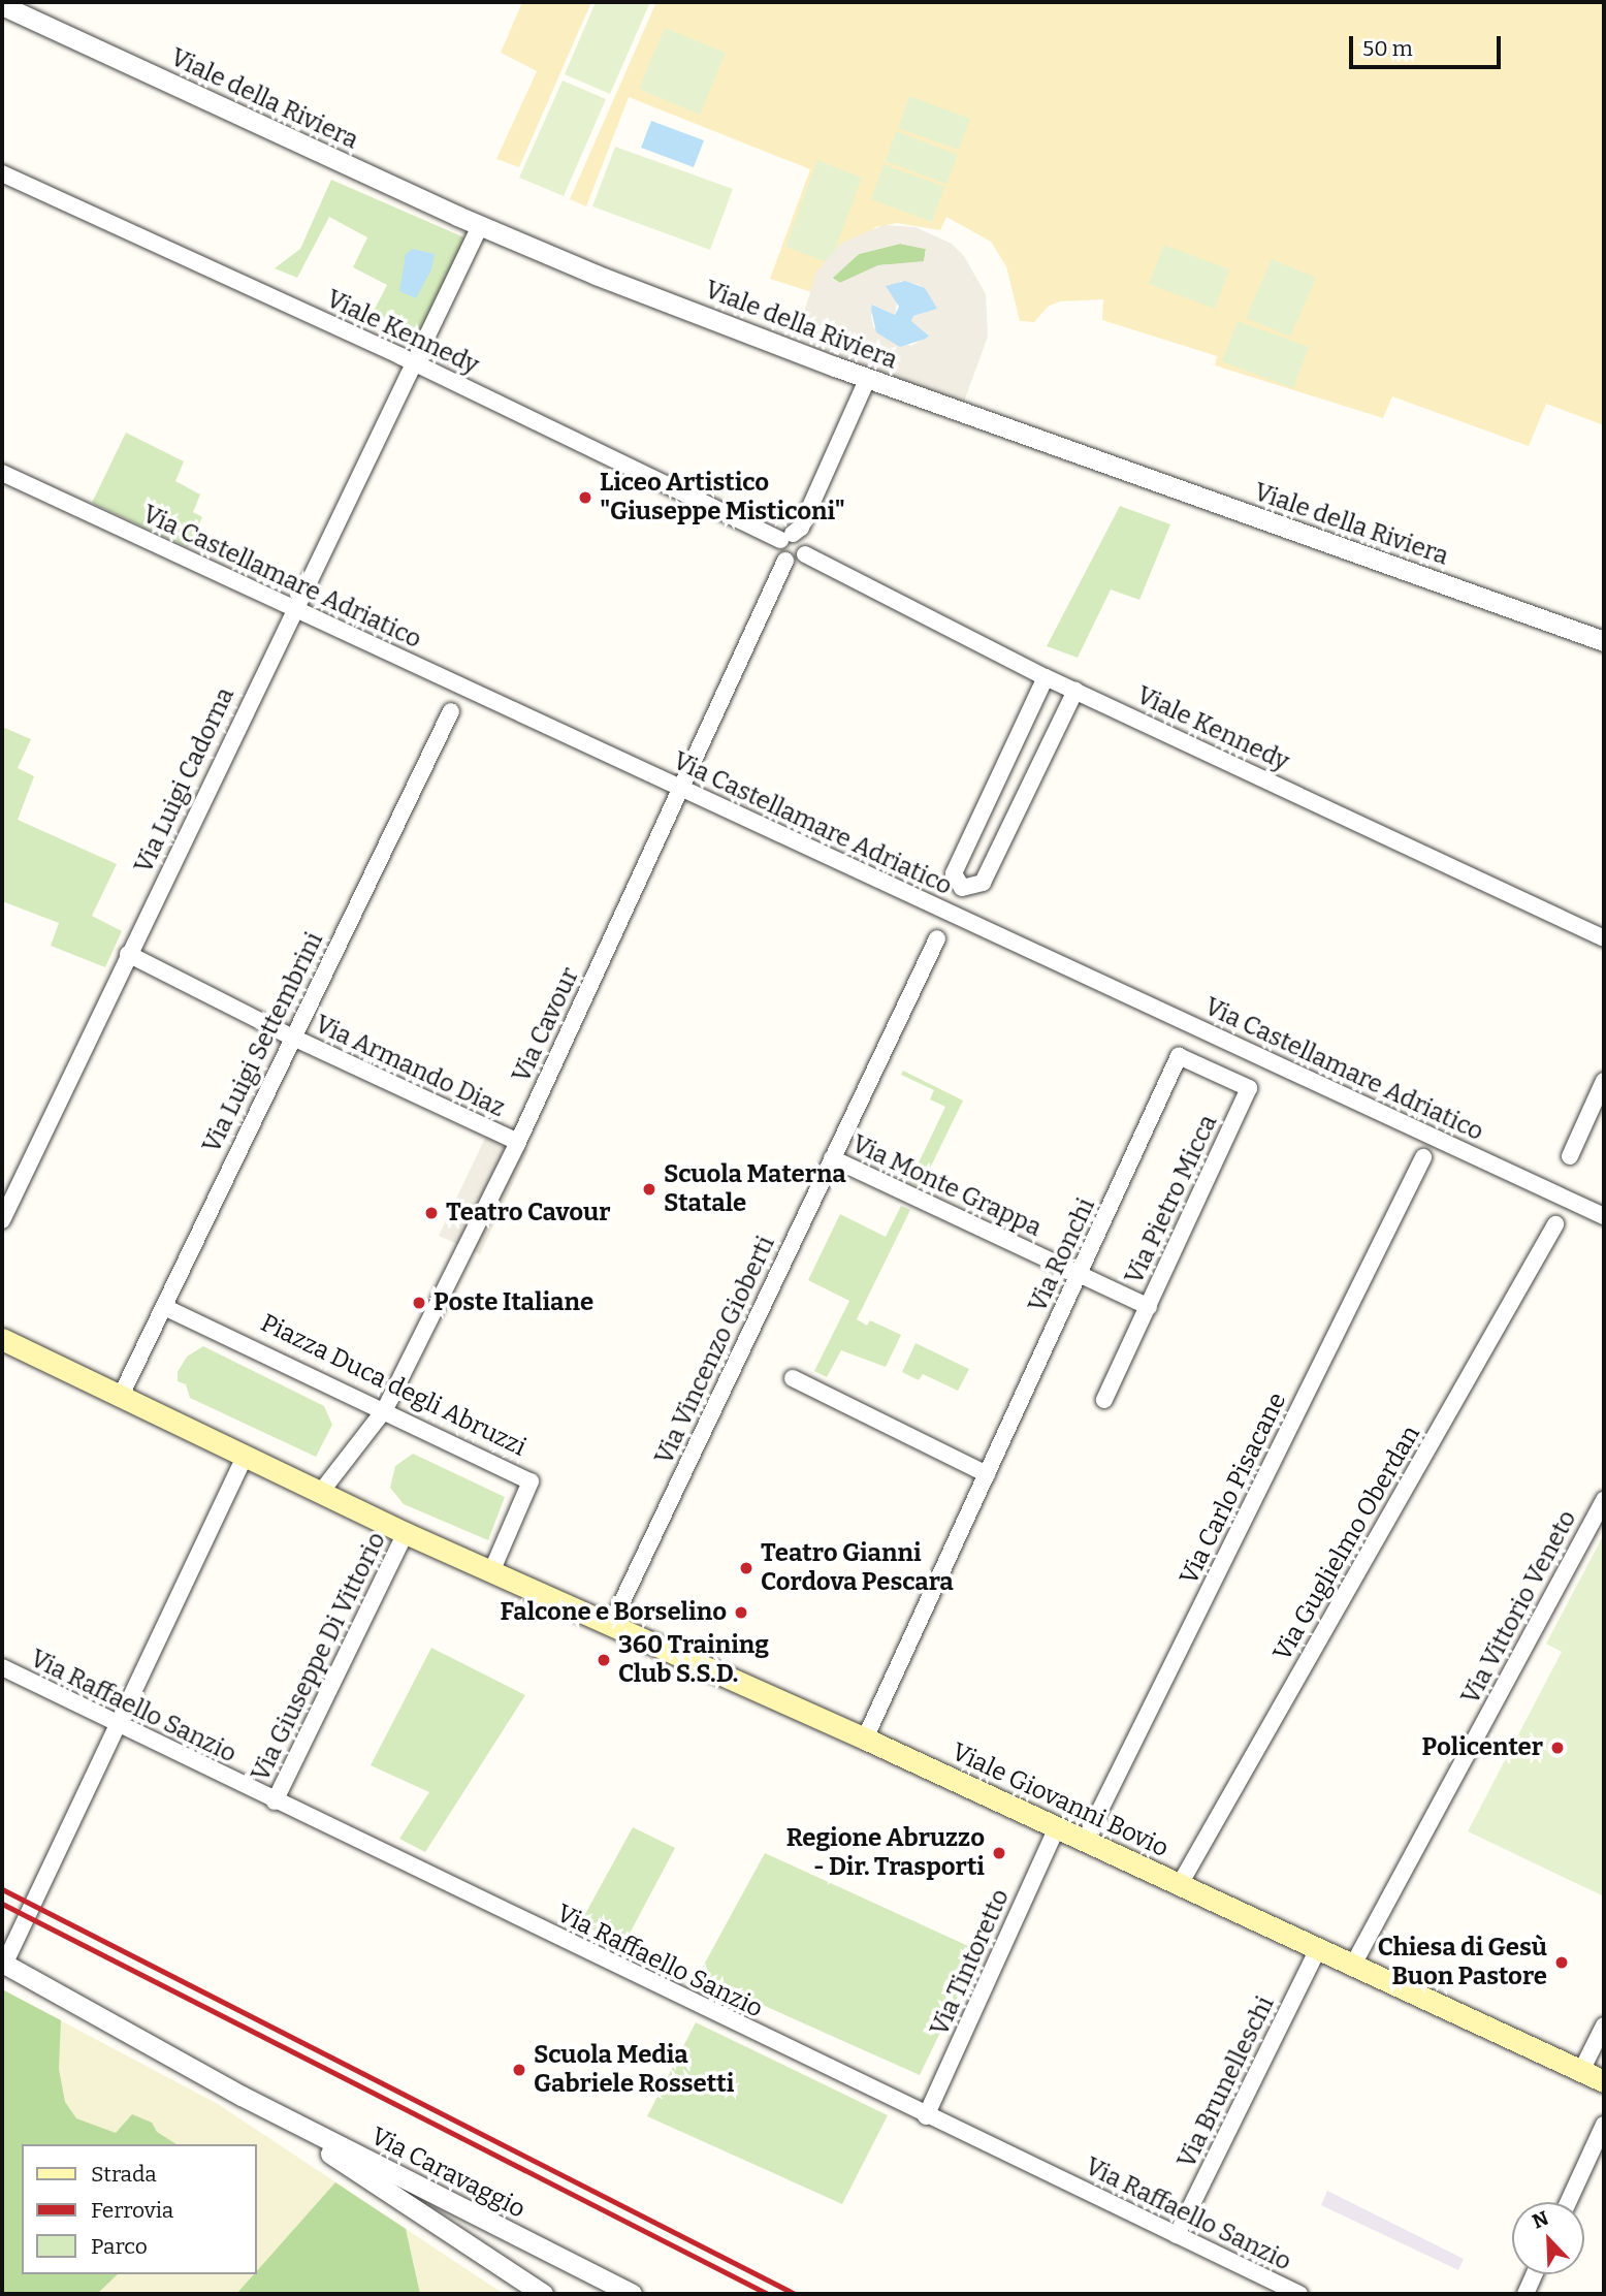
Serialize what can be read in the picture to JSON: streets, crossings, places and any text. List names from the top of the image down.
{
  "streets": {
    "main road": ["Viale Giovanni Bovio"],
    "street": [
      "Viale della Riviera",
      "Viale Kennedy",
      "Via Castellamare Adriatico",
      "Via Luigi Cadorna",
      "Via Cavour",
      "Via Luigi Settembrini",
      "Via Armando Diaz",
      "Via Monte Grappa",
      "Via Pietro Micca",
      "Via Ronchi",
      "Via Vincenzo Gioberti",
      "Piazza Duca degli Abruzzi",
      "Via Carlo Pisacane",
      "Via Guglielmo Oberdan",
      "Via Vittorio Veneto",
      "Via Giuseppe Di Vittorio",
      "Via Raffaello Sanzio",
      "Via Tintoretto",
      "Via Brunelleschi",
      "Via Caravaggio"
    ]
  },
  "crossings": [
    ["Viale della Riviera", "Via Luigi Cadorna"],
    ["Viale Kennedy", "Via Luigi Cadorna"],
    ["Viale Kennedy", "Via Cavour"],
    ["Via Castellamare Adriatico", "Via Luigi Cadorna"],
    ["Via Castellamare Adriatico", "Via Cavour"],
    ["Via Luigi Cadorna", "Via Armando Diaz"],
    ["Via Cavour", "Via Armando Diaz"],
    ["Via Cavour", "Piazza Duca degli Abruzzi"],
    ["Via Luigi Settembrini", "Via Armando Diaz"],
    ["Via Luigi Settembrini", "Piazza Duca degli Abruzzi"],
    ["Via Monte Grappa", "Via Pietro Micca"],
    ["Via Monte Grappa", "Via Ronchi"],
    ["Via Monte Grappa", "Via Vincenzo Gioberti"],
    ["Via Pietro Micca", "Via Ronchi"],
    ["Via Ronchi", "Viale Giovanni Bovio"],
    ["Via Vincenzo Gioberti", "Viale Giovanni Bovio"],
    ["Piazza Duca degli Abruzzi", "Viale Giovanni Bovio"],
    ["Via Carlo Pisacane", "Viale Giovanni Bovio"],
    ["Via Guglielmo Oberdan", "Viale Giovanni Bovio"],
    ["Via Vittorio Veneto", "Viale Giovanni Bovio"],
    ["Via Giuseppe Di Vittorio", "Via Raffaello Sanzio"],
    ["Via Raffaello Sanzio", "Via Tintoretto"],
    ["Via Raffaello Sanzio", "Via Brunelleschi"],
    ["Viale Giovanni Bovio", "Via Tintoretto"],
    ["Viale Giovanni Bovio", "Via Brunelleschi"]
  ],
  "places": [
    "Liceo Artistico \"Giuseppe Misticoni\"",
    "Scuola Materna Statale",
    "Teatro Cavour",
    "Poste Italiane",
    "Teatro Gianni Cordova Pescara",
    "Falcone e Borselino",
    "360 Training Club S.S.D.",
    "Policenter",
    "Regione Abruzzo - Dir. Trasporti",
    "Chiesa di Gesù Buon Pastore",
    "Scuola Media Gabriele Rossetti"
  ],
  "legend": ["Strada", "Ferrovia", "Parco"],
  "scale_bar": "50 m",
  "north": "top left"
}
